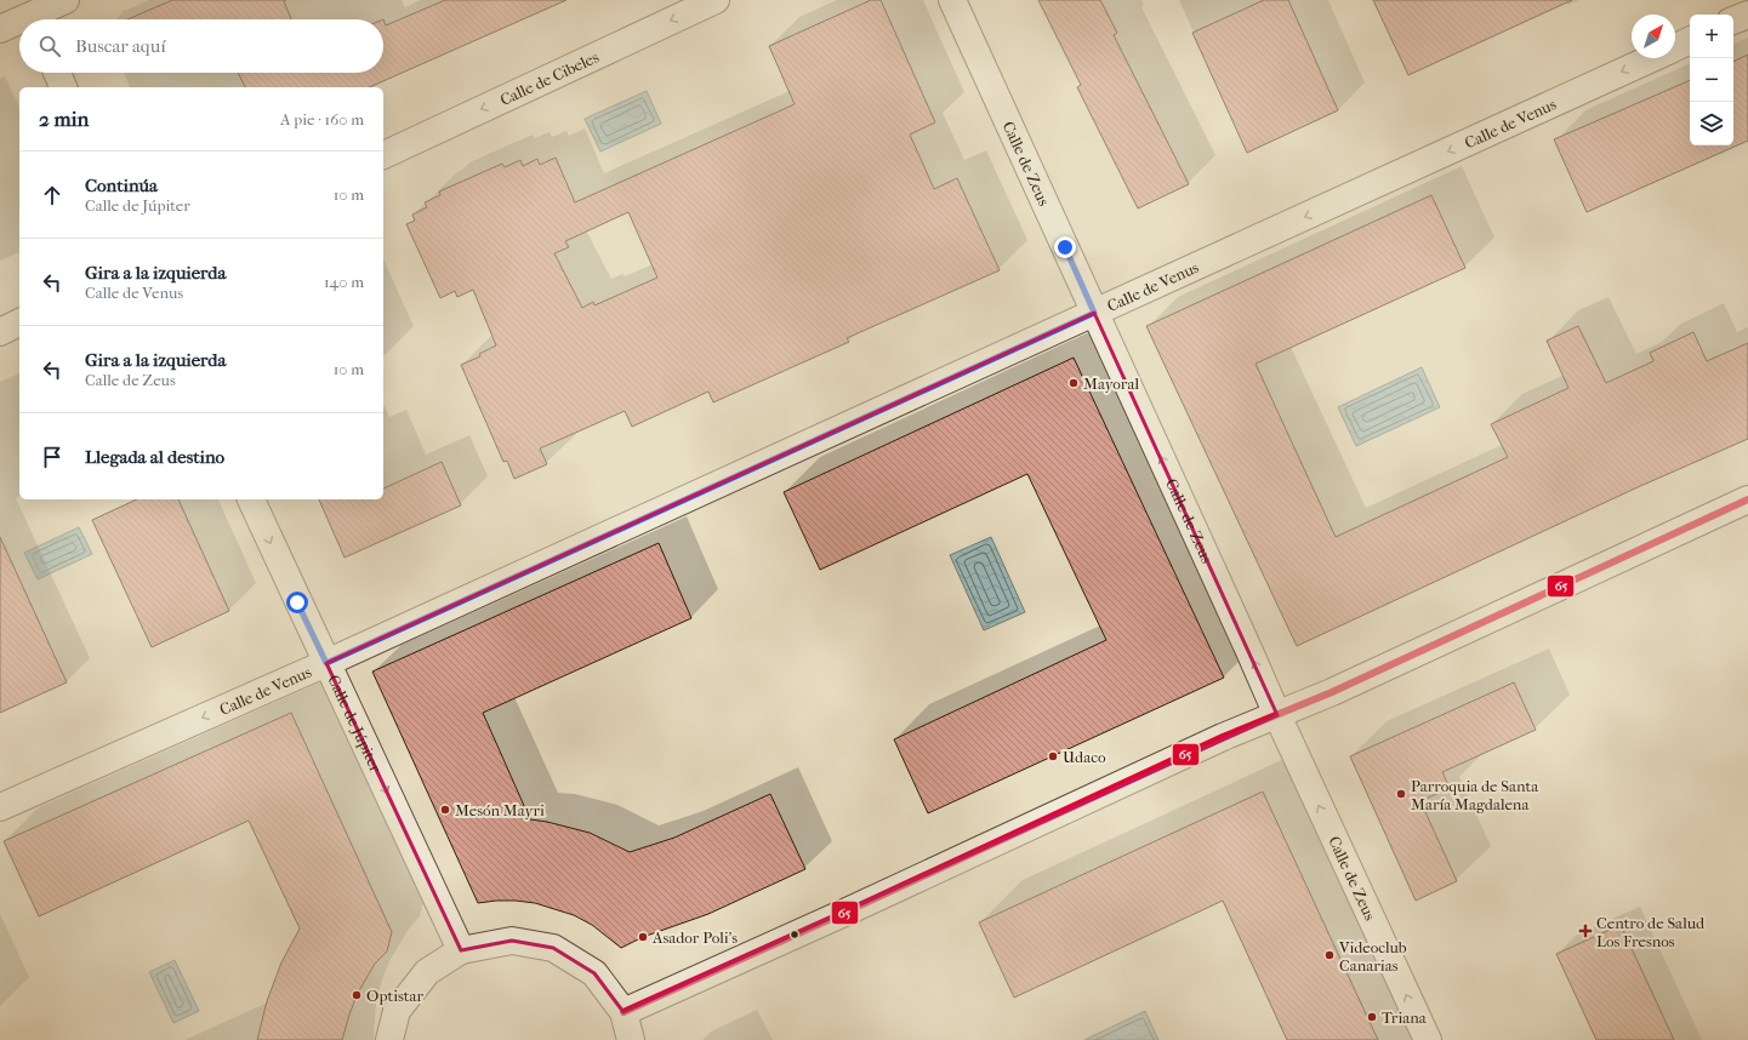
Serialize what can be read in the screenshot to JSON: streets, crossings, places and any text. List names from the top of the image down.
{
  "streets": {
    "street": [
      "Calle de Cibeles",
      "Calle de Venus",
      "Calle de Zeus",
      "Calle de Júpiter"
    ]
  },
  "crossings": [
    ["Calle de Venus", "Calle de Zeus"],
    ["Calle de Venus", "Calle de Júpiter"]
  ],
  "one_way": [
    "Calle de Cibeles",
    "Calle de Venus",
    "Calle de Zeus",
    "Calle de Júpiter"
  ],
  "places": {
    "other": [
      "Mayoral",
      "Udaco",
      "Parroquia de Santa María Magdalena",
      "Mesón Mayri",
      "Asador Poli's",
      "Videoclub Canarias",
      "Optistar",
      "Triana"
    ],
    "health": ["Centro de Salud Los Fresnos"]
  },
  "lines": ["transit line 65"],
  "north": "top right",
  "page": {
    "map_buttons": ["+", "−"],
    "search": "Buscar aquí",
    "heading": ["2 min", "A pie · 160 m"],
    "list": [
      ["Continúa", "Calle de Júpiter", "10 m"],
      ["Gira a la izquierda", "Calle de Venus", "140 m"],
      ["Gira a la izquierda", "Calle de Zeus", "10 m"],
      "Llegada al destino"
    ]
  }
}
